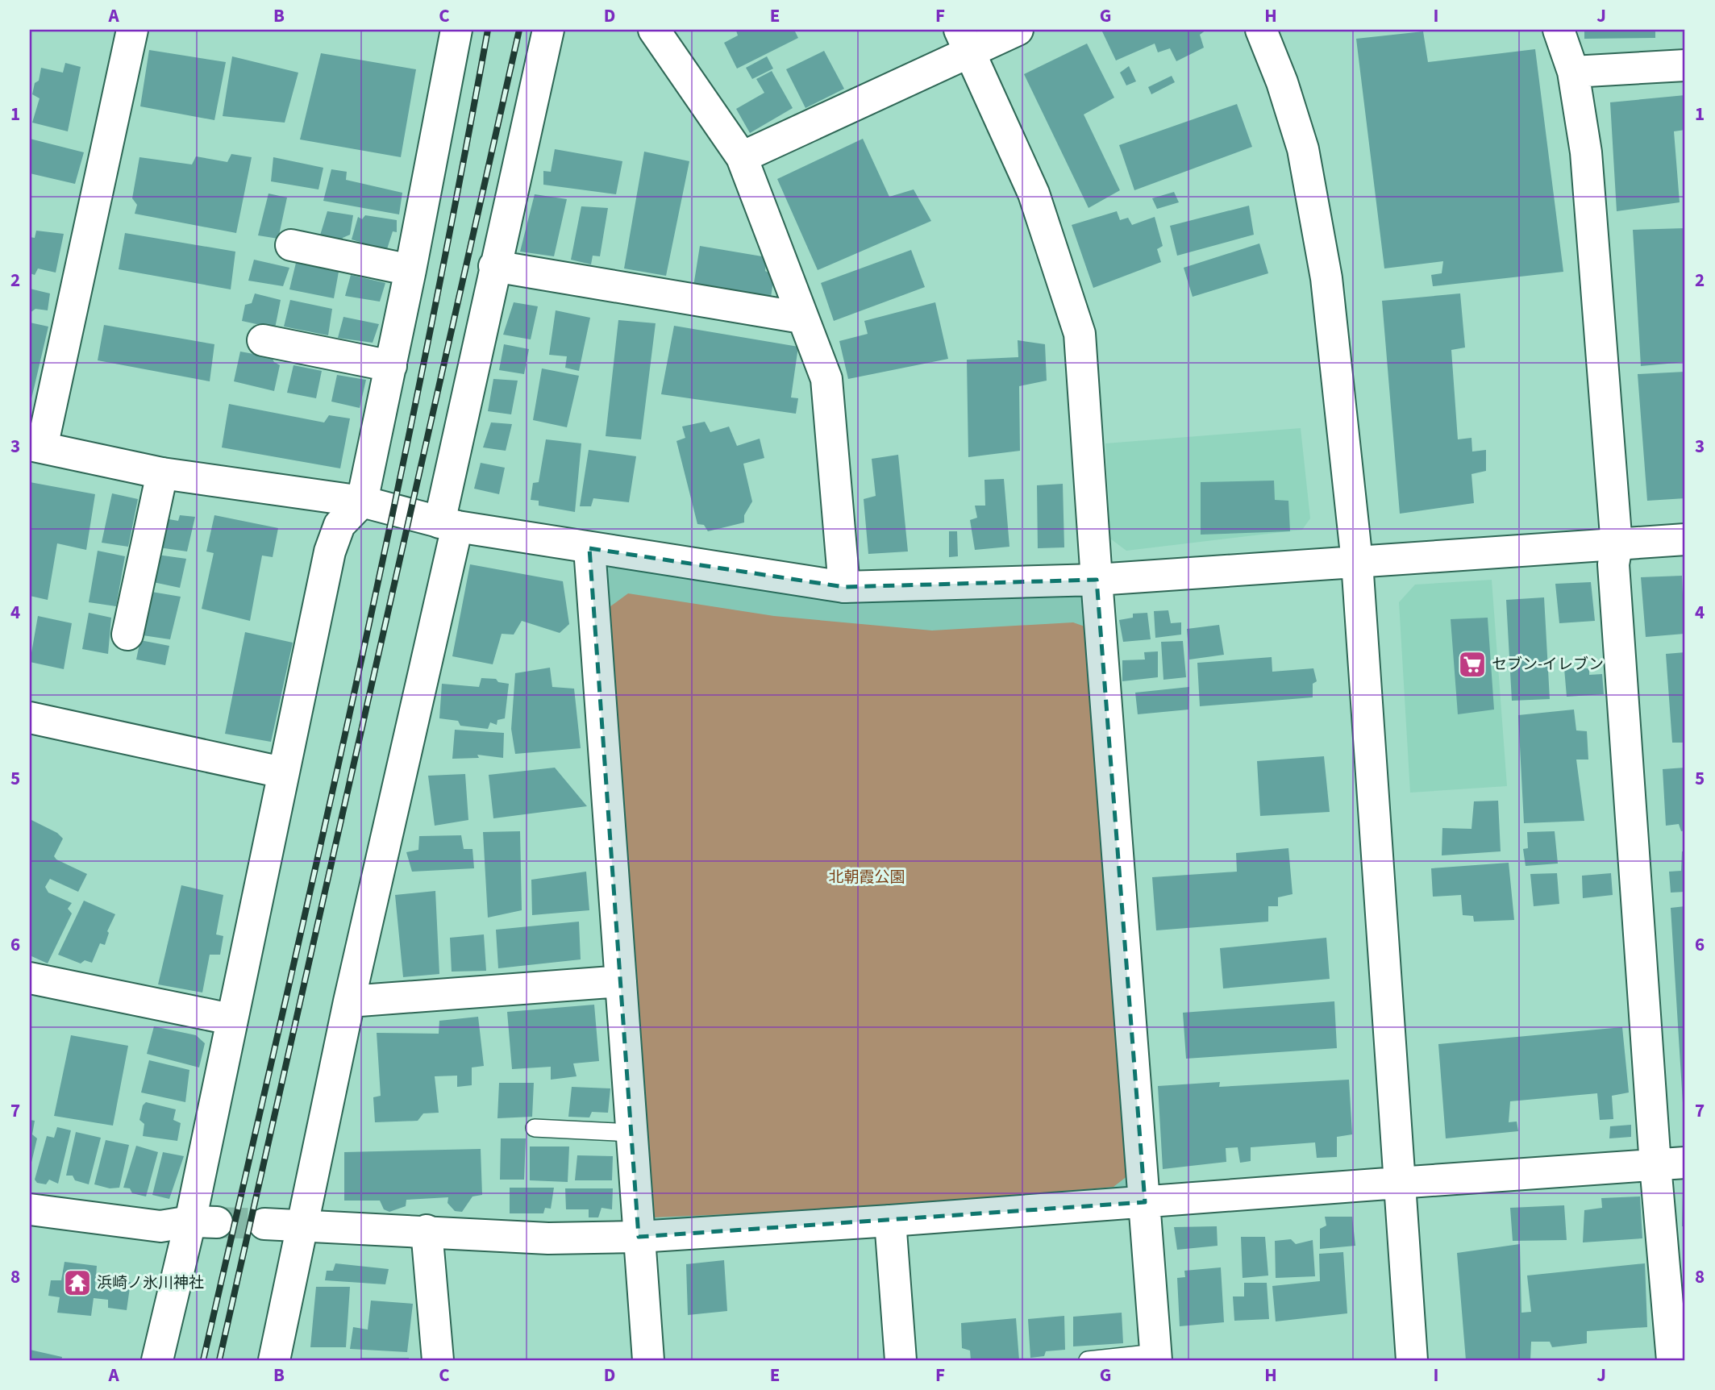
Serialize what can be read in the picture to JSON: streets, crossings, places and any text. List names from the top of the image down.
{
  "parks": ["北朝霞公園"],
  "places": {
    "supermarket": ["セブン-イレブン"],
    "temple": ["浜崎ノ氷川神社"]
  },
  "grid": {
    "columns": [
      "A",
      "B",
      "C",
      "D",
      "E",
      "F",
      "G",
      "H",
      "I",
      "J"
    ],
    "rows": [
      "1",
      "2",
      "3",
      "4",
      "5",
      "6",
      "7",
      "8"
    ]
  }
}
